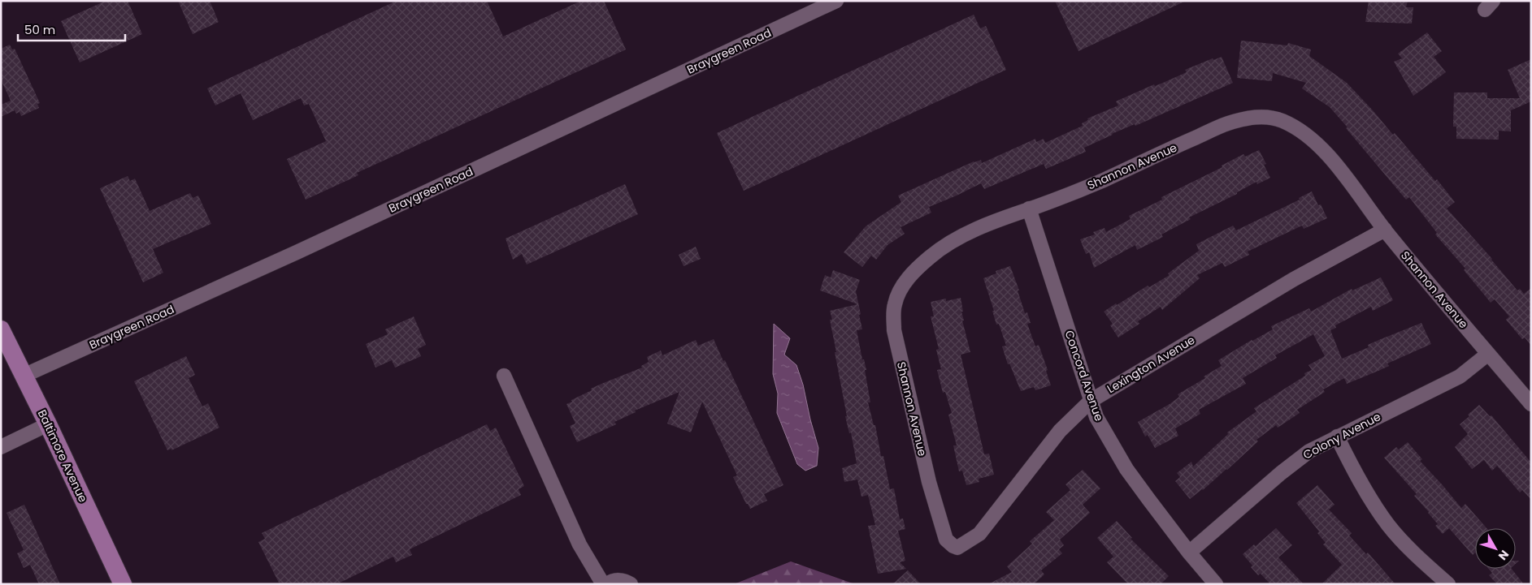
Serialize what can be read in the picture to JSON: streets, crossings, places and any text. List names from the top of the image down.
{
  "streets": {
    "main road": ["Baltimore Avenue"],
    "street": [
      "Braygreen Road",
      "Shannon Avenue",
      "Lexington Avenue",
      "Concord Avenue",
      "Colony Avenue"
    ]
  },
  "crossings": [
    ["Braygreen Road", "Baltimore Avenue"],
    ["Shannon Avenue", "Lexington Avenue"],
    ["Shannon Avenue", "Concord Avenue"],
    ["Shannon Avenue", "Colony Avenue"],
    ["Lexington Avenue", "Concord Avenue"],
    ["Concord Avenue", "Colony Avenue"]
  ],
  "scale_bar": "50 m",
  "north": "bottom right"
}
